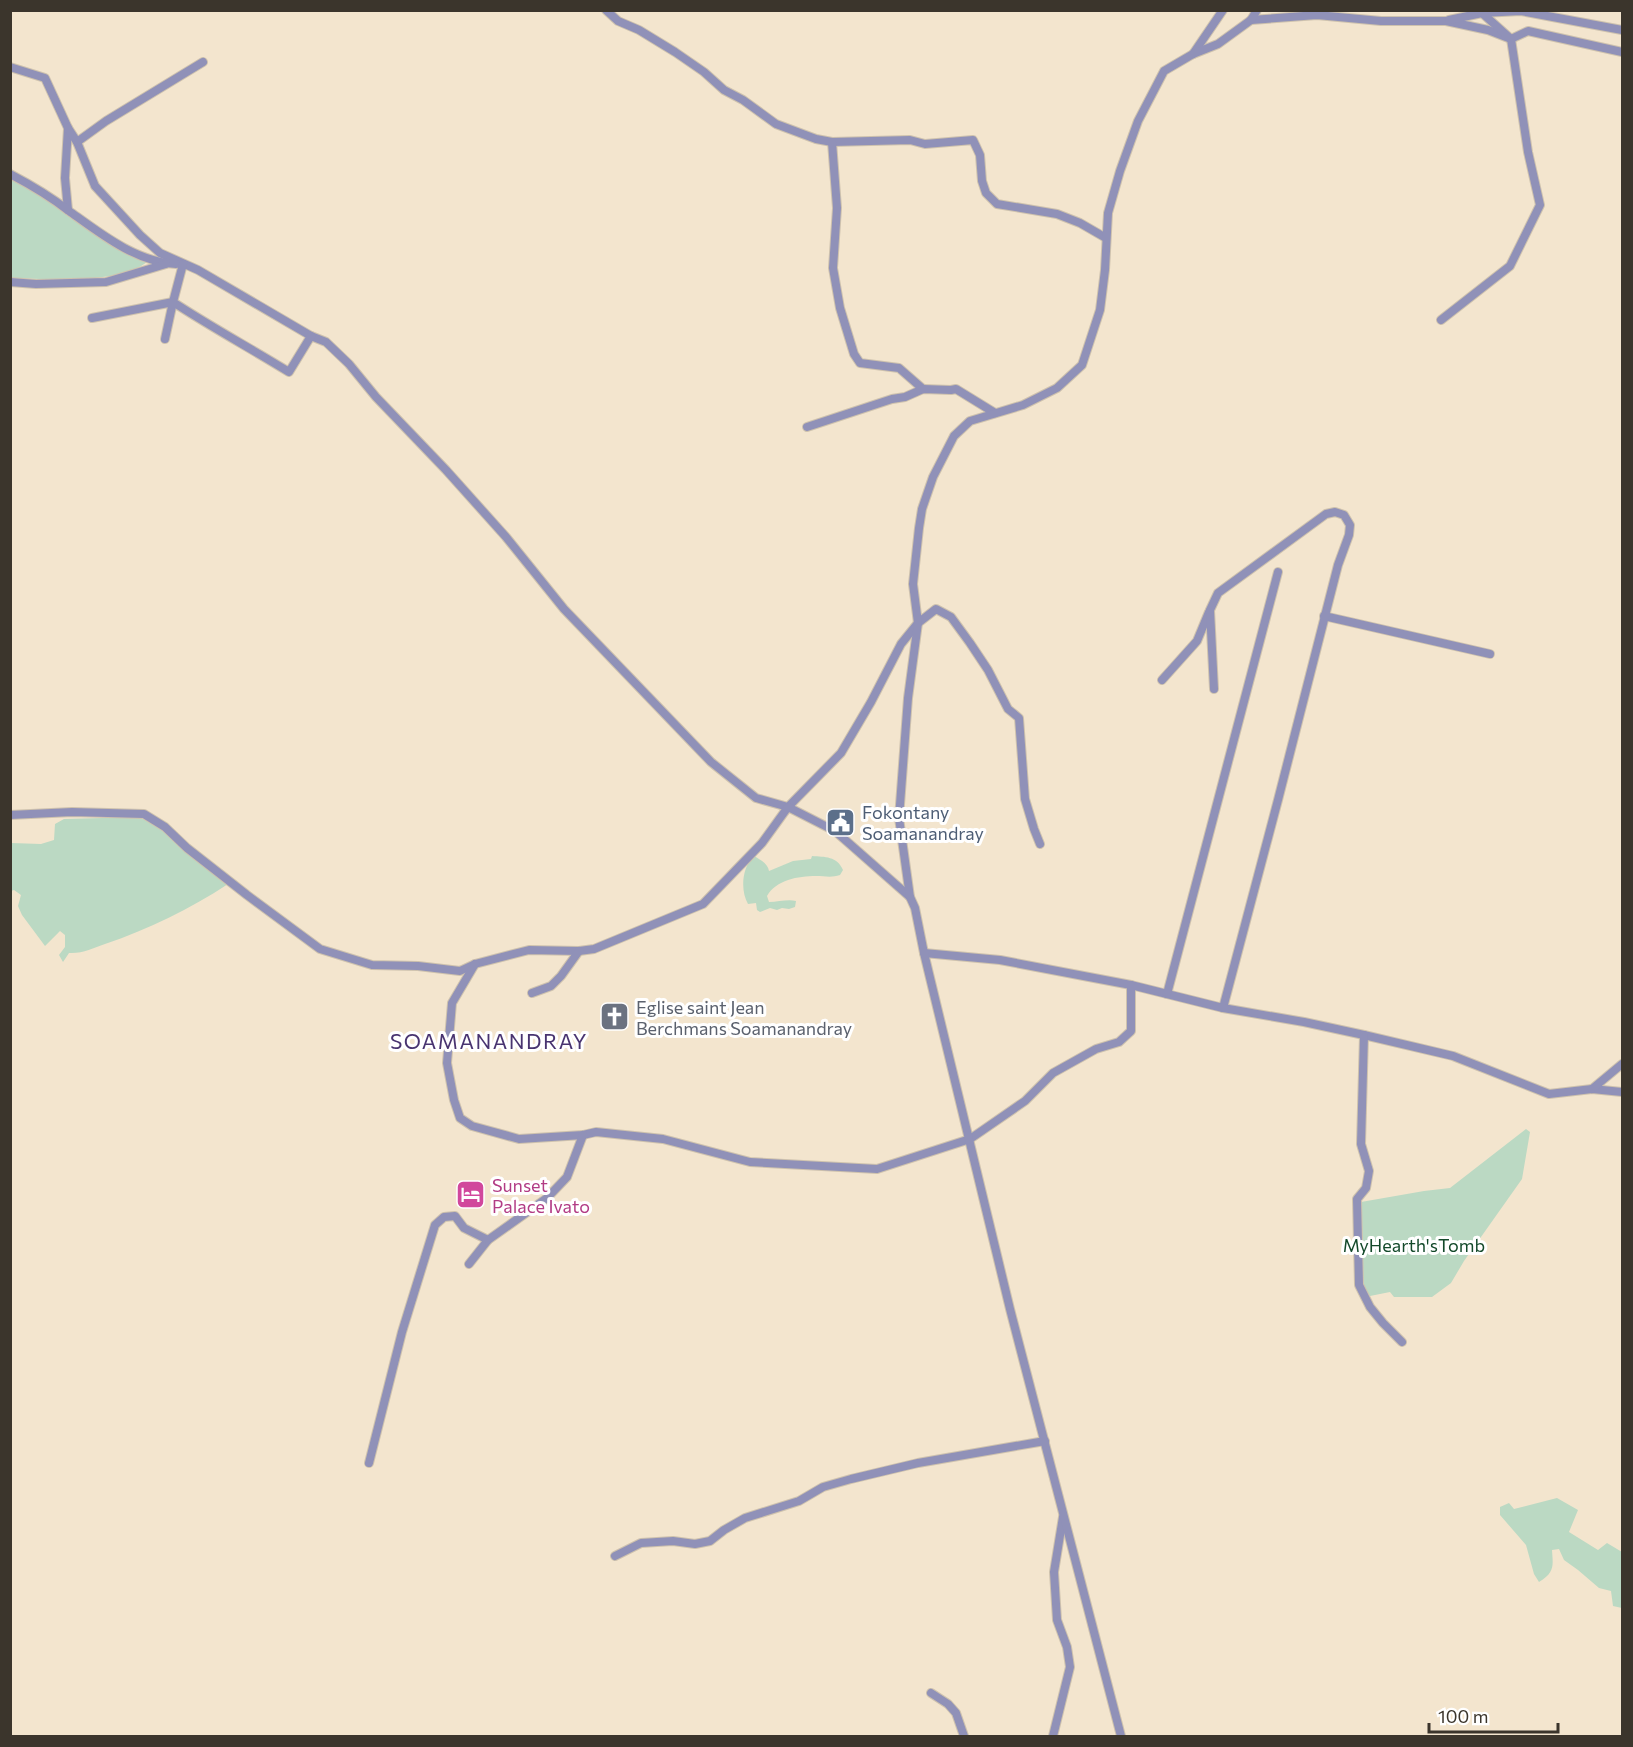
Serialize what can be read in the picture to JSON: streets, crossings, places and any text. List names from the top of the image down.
{
  "districts": ["SOAMANANDRAY"],
  "parks": ["MyHearth'sTomb"],
  "places": {
    "public building": ["Fokontany Soamanandray"],
    "church": ["Eglise saint Jean Berchmans Soamanandray"],
    "hotel": ["Sunset Palace Ivato"]
  },
  "scale_bar": "100 m"
}
